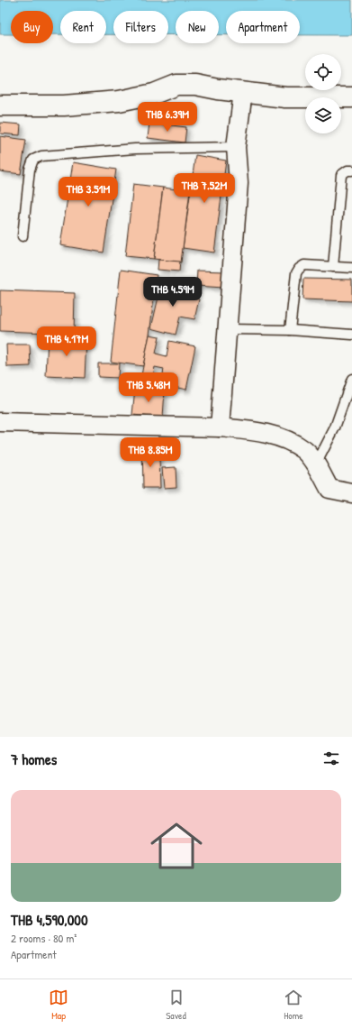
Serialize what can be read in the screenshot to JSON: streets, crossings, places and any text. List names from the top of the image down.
{
  "page": {
    "chip": [
      "Buy",
      "Rent",
      "Filters",
      "New",
      "Apartment"
    ],
    "price": [
      "THB 6.39M",
      "THB 7.52M",
      "THB 3.51M",
      "THB 4.59M",
      "THB 4.17M",
      "THB 5.48M",
      "THB 8.85M"
    ],
    "heading": "7 homes",
    "list": [
      {
        "name": "THB 4,590,000",
        "note": "2 rooms · 80 m² · Apartment"
      }
    ],
    "tabs": ["Map", "Saved", "Home"]
  }
}
